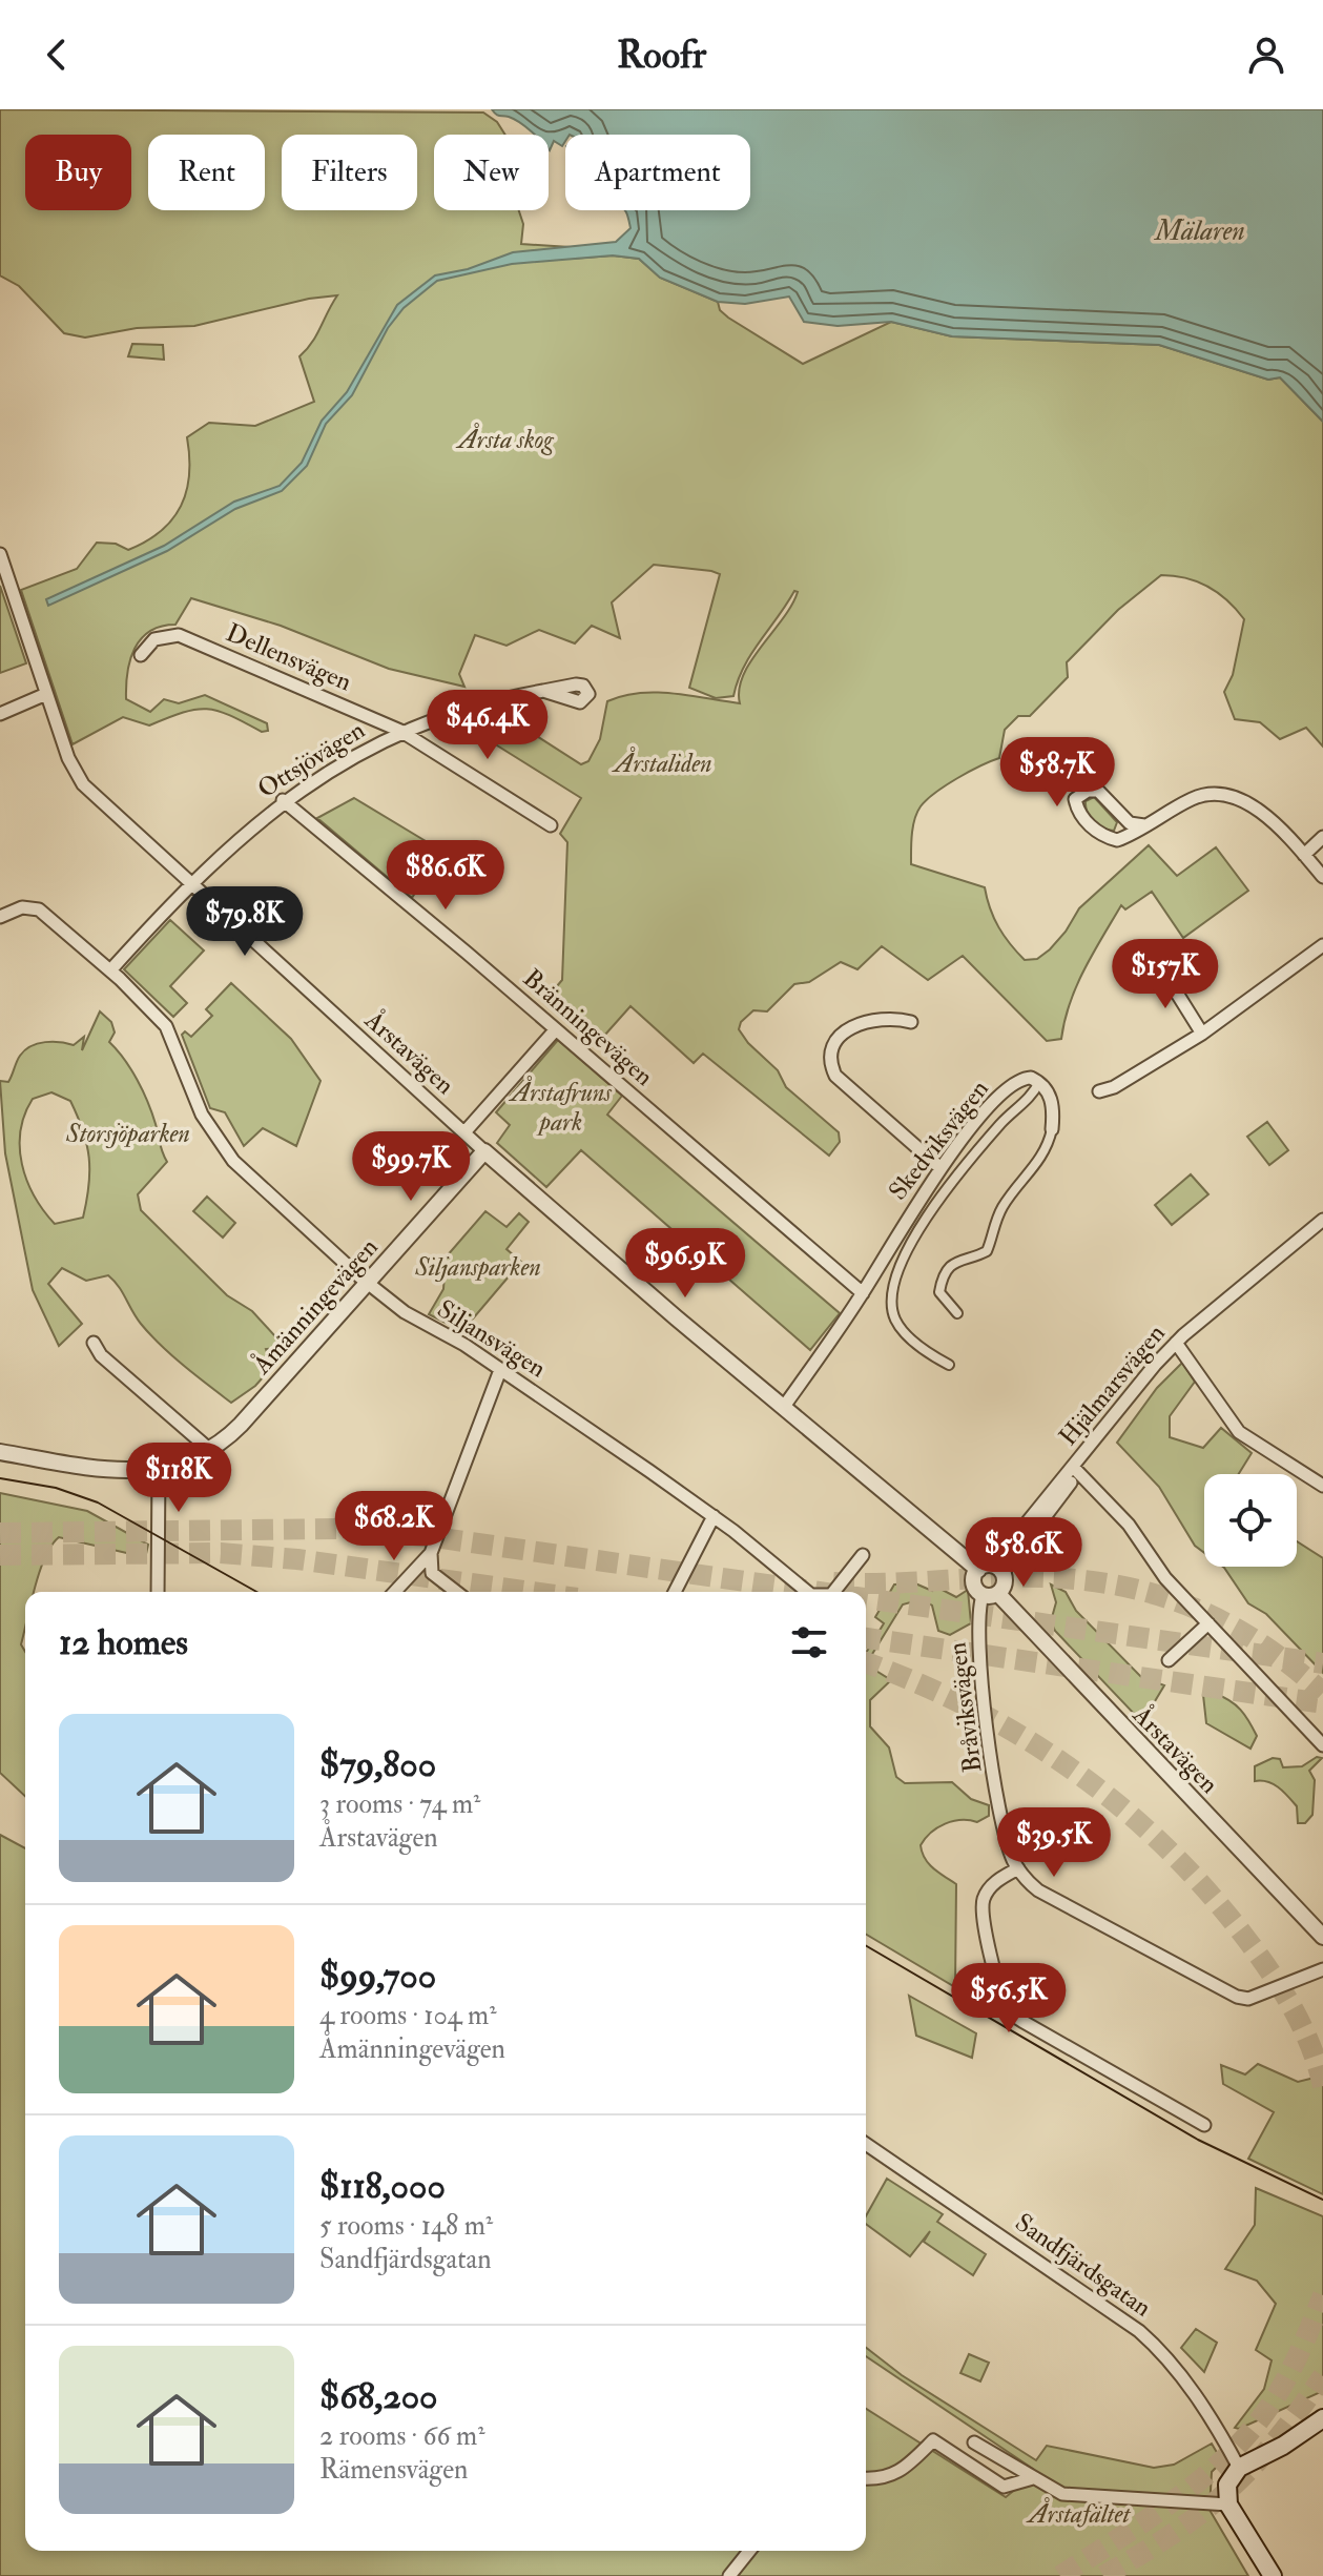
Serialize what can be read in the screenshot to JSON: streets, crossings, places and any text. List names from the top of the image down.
{
  "streets": {
    "street": [
      "Dellensvägen",
      "Ottsjövägen",
      "Bränningevägen",
      "Årstavägen",
      "Skedviksvägen",
      "Åmänningevägen",
      "Siljansvägen",
      "Hjälmarsvägen",
      "Bråviksvägen",
      "Sandfjärdsgatan"
    ]
  },
  "crossings": [
    ["Dellensvägen", "Ottsjövägen"],
    ["Ottsjövägen", "Bränningevägen"],
    ["Ottsjövägen", "Årstavägen"],
    ["Ottsjövägen", "Siljansvägen"],
    ["Bränningevägen", "Skedviksvägen"],
    ["Årstavägen", "Skedviksvägen"],
    ["Årstavägen", "Åmänningevägen"],
    ["Årstavägen", "Hjälmarsvägen"],
    ["Årstavägen", "Bråviksvägen"],
    ["Åmänningevägen", "Siljansvägen"]
  ],
  "water": ["Mälaren"],
  "parks": [
    "Årsta skog",
    "Årstaliden",
    "Årstafruns park",
    "Storsjöparken",
    "Siljansparken",
    "Årstafältet"
  ],
  "page": {
    "header": "Roofr",
    "chip": [
      "Buy",
      "Rent",
      "Filters",
      "New",
      "Apartment"
    ],
    "price": [
      "$46.4K",
      "$58.7K",
      "$86.6K",
      "$79.8K",
      "$157K",
      "$99.7K",
      "$96.9K",
      "$118K",
      "$68.2K",
      "$58.6K",
      "$39.5K",
      "$56.5K"
    ],
    "heading": "12 homes",
    "list": [
      {
        "name": "$79,800",
        "note": "3 rooms · 74 m² · Årstavägen"
      },
      {
        "name": "$99,700",
        "note": "4 rooms · 104 m² · Åmänningevägen"
      },
      {
        "name": "$118,000",
        "note": "5 rooms · 148 m² · Sandfjärdsgatan"
      },
      {
        "name": "$68,200",
        "note": "2 rooms · 66 m² · Rämensvägen"
      }
    ]
  }
}
